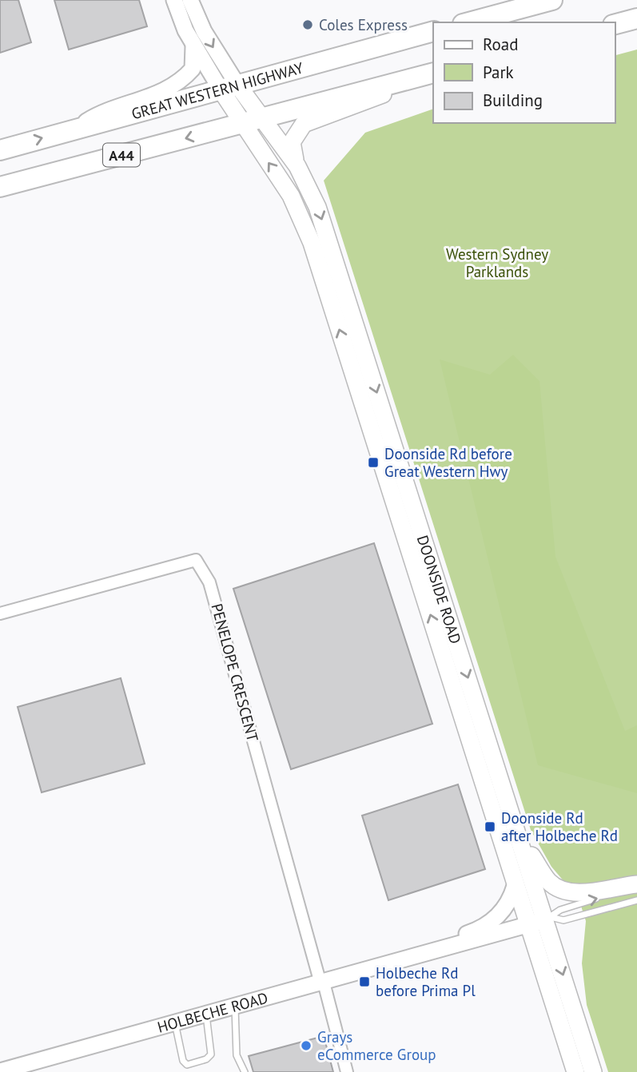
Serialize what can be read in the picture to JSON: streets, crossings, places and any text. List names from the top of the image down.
{
  "streets": {
    "highway": ["GREAT WESTERN HIGHWAY", "A44"],
    "main road": ["DOONSIDE ROAD"],
    "street": ["PENELOPE CRESCENT", "HOLBECHE ROAD"]
  },
  "crossings": [
    ["GREAT WESTERN HIGHWAY", "DOONSIDE ROAD"],
    ["A44", "DOONSIDE ROAD"],
    ["DOONSIDE ROAD", "HOLBECHE ROAD"],
    ["PENELOPE CRESCENT", "HOLBECHE ROAD"]
  ],
  "parks": ["Western Sydney Parklands"],
  "places": {
    "other": ["Coles Express", "Grays eCommerce Group"],
    "transit": ["Doonside Rd before Great Western Hwy", "Doonside Rd after Holbeche Rd", "Holbeche Rd before Prima Pl"]
  },
  "legend": ["Road", "Park", "Building"]
}
